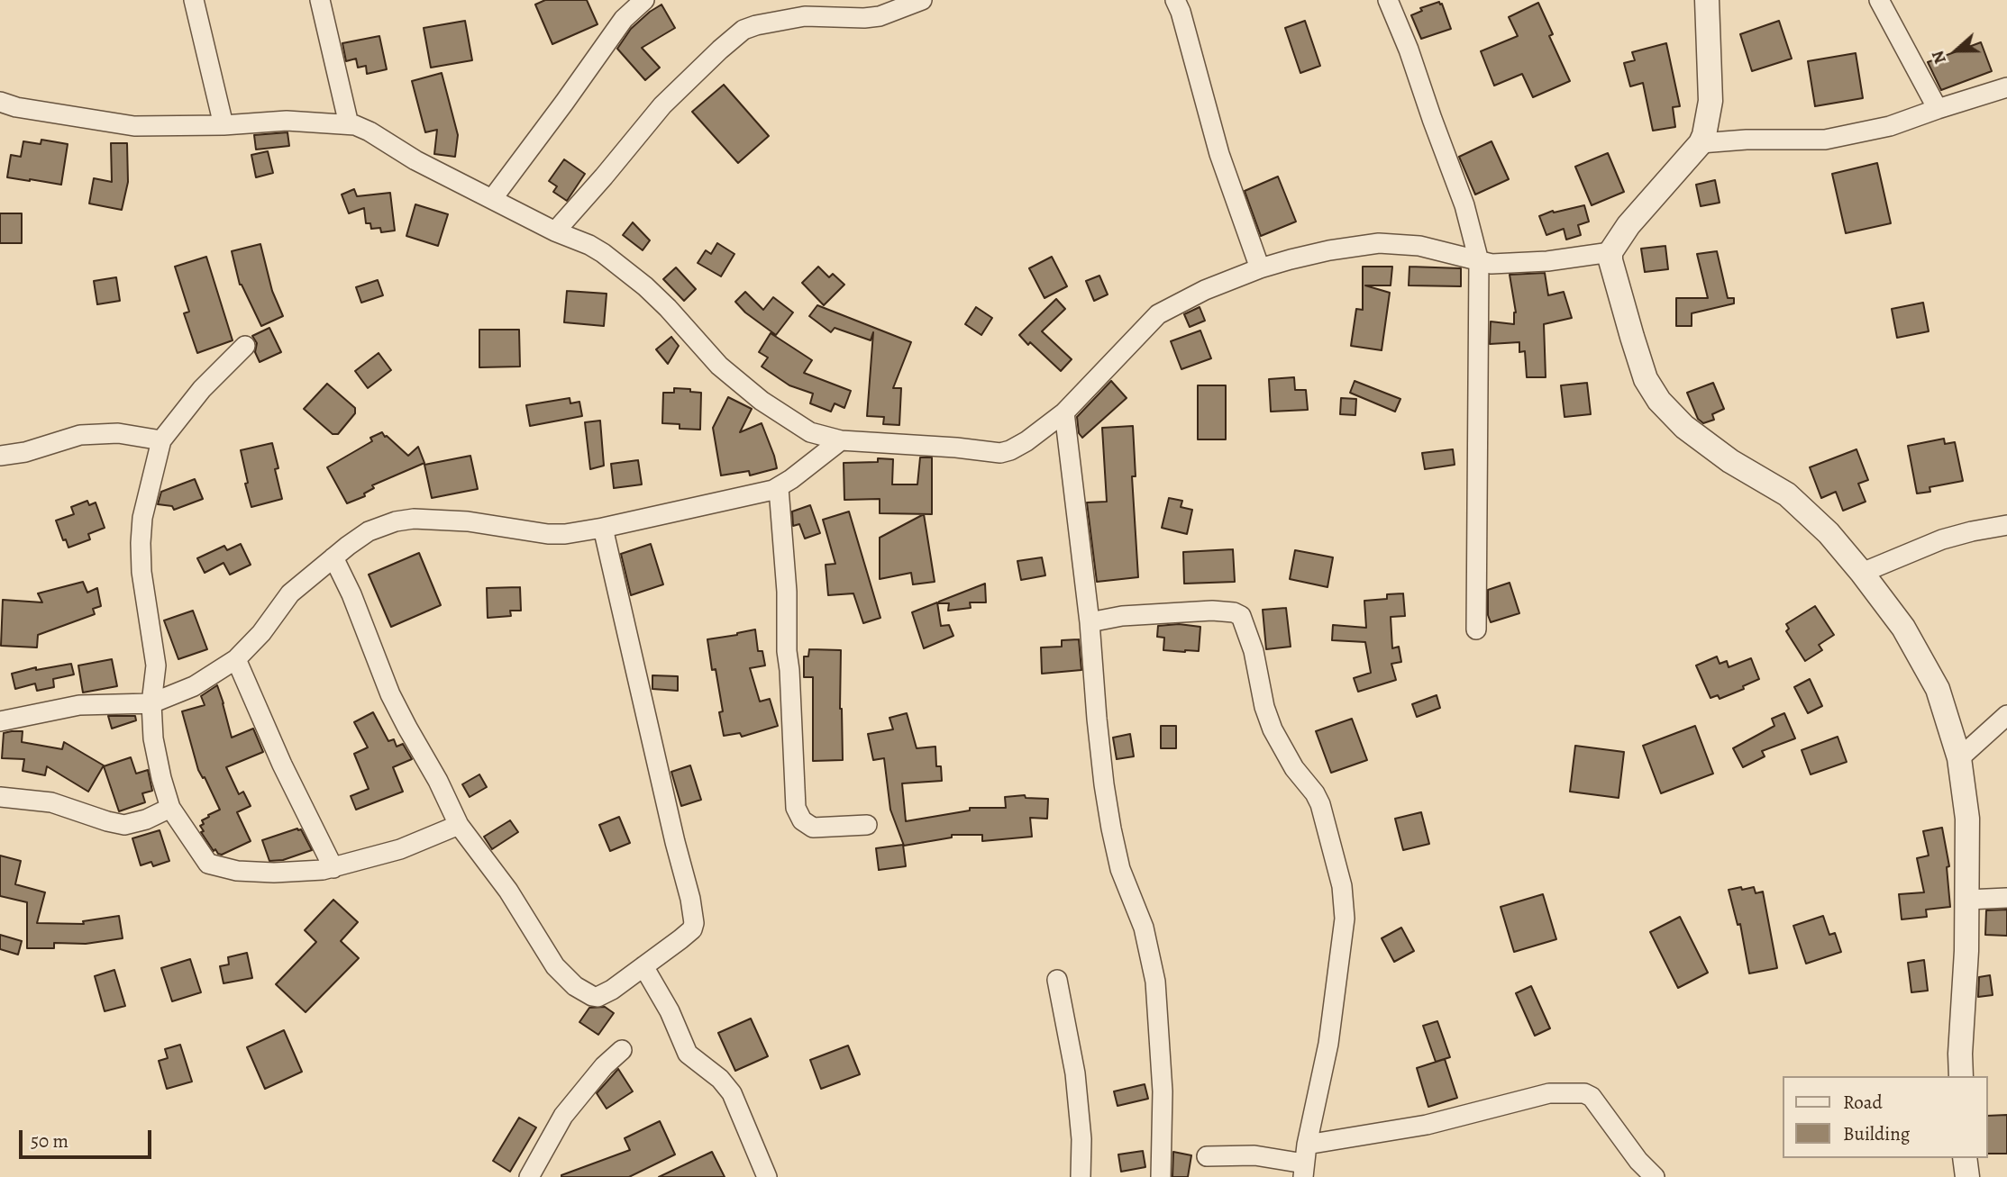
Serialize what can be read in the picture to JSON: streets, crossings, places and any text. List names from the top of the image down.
{
  "legend": ["Road", "Building"],
  "scale_bar": "50 m",
  "north": "left"
}
